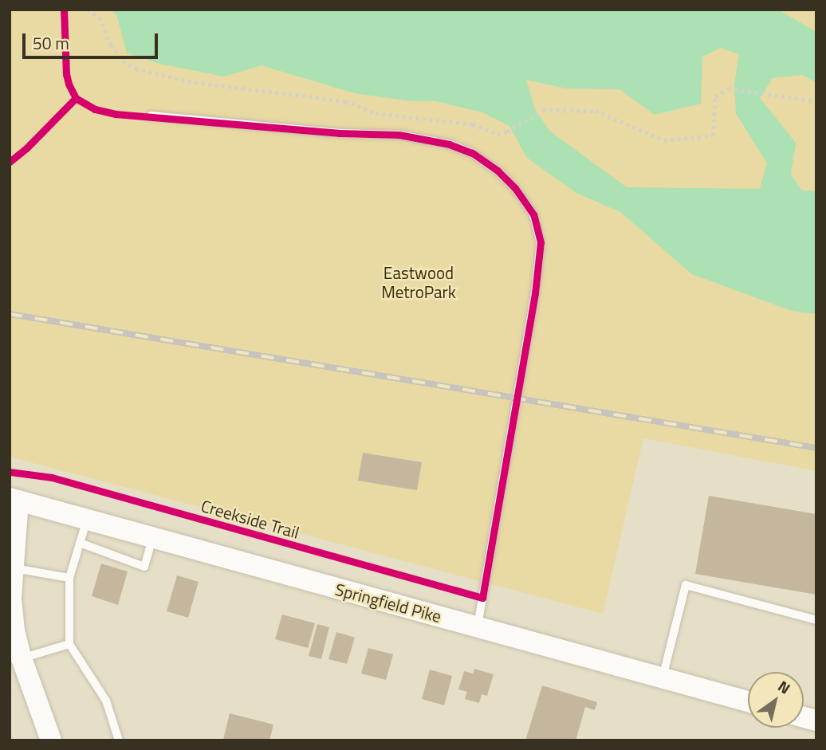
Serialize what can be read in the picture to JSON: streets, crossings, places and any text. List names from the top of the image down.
{
  "streets": {
    "main road": ["Springfield Pike"],
    "cycle path": ["Creekside Trail"]
  },
  "parks": ["Eastwood MetroPark"],
  "scale_bar": "50 m",
  "north": "top right"
}
